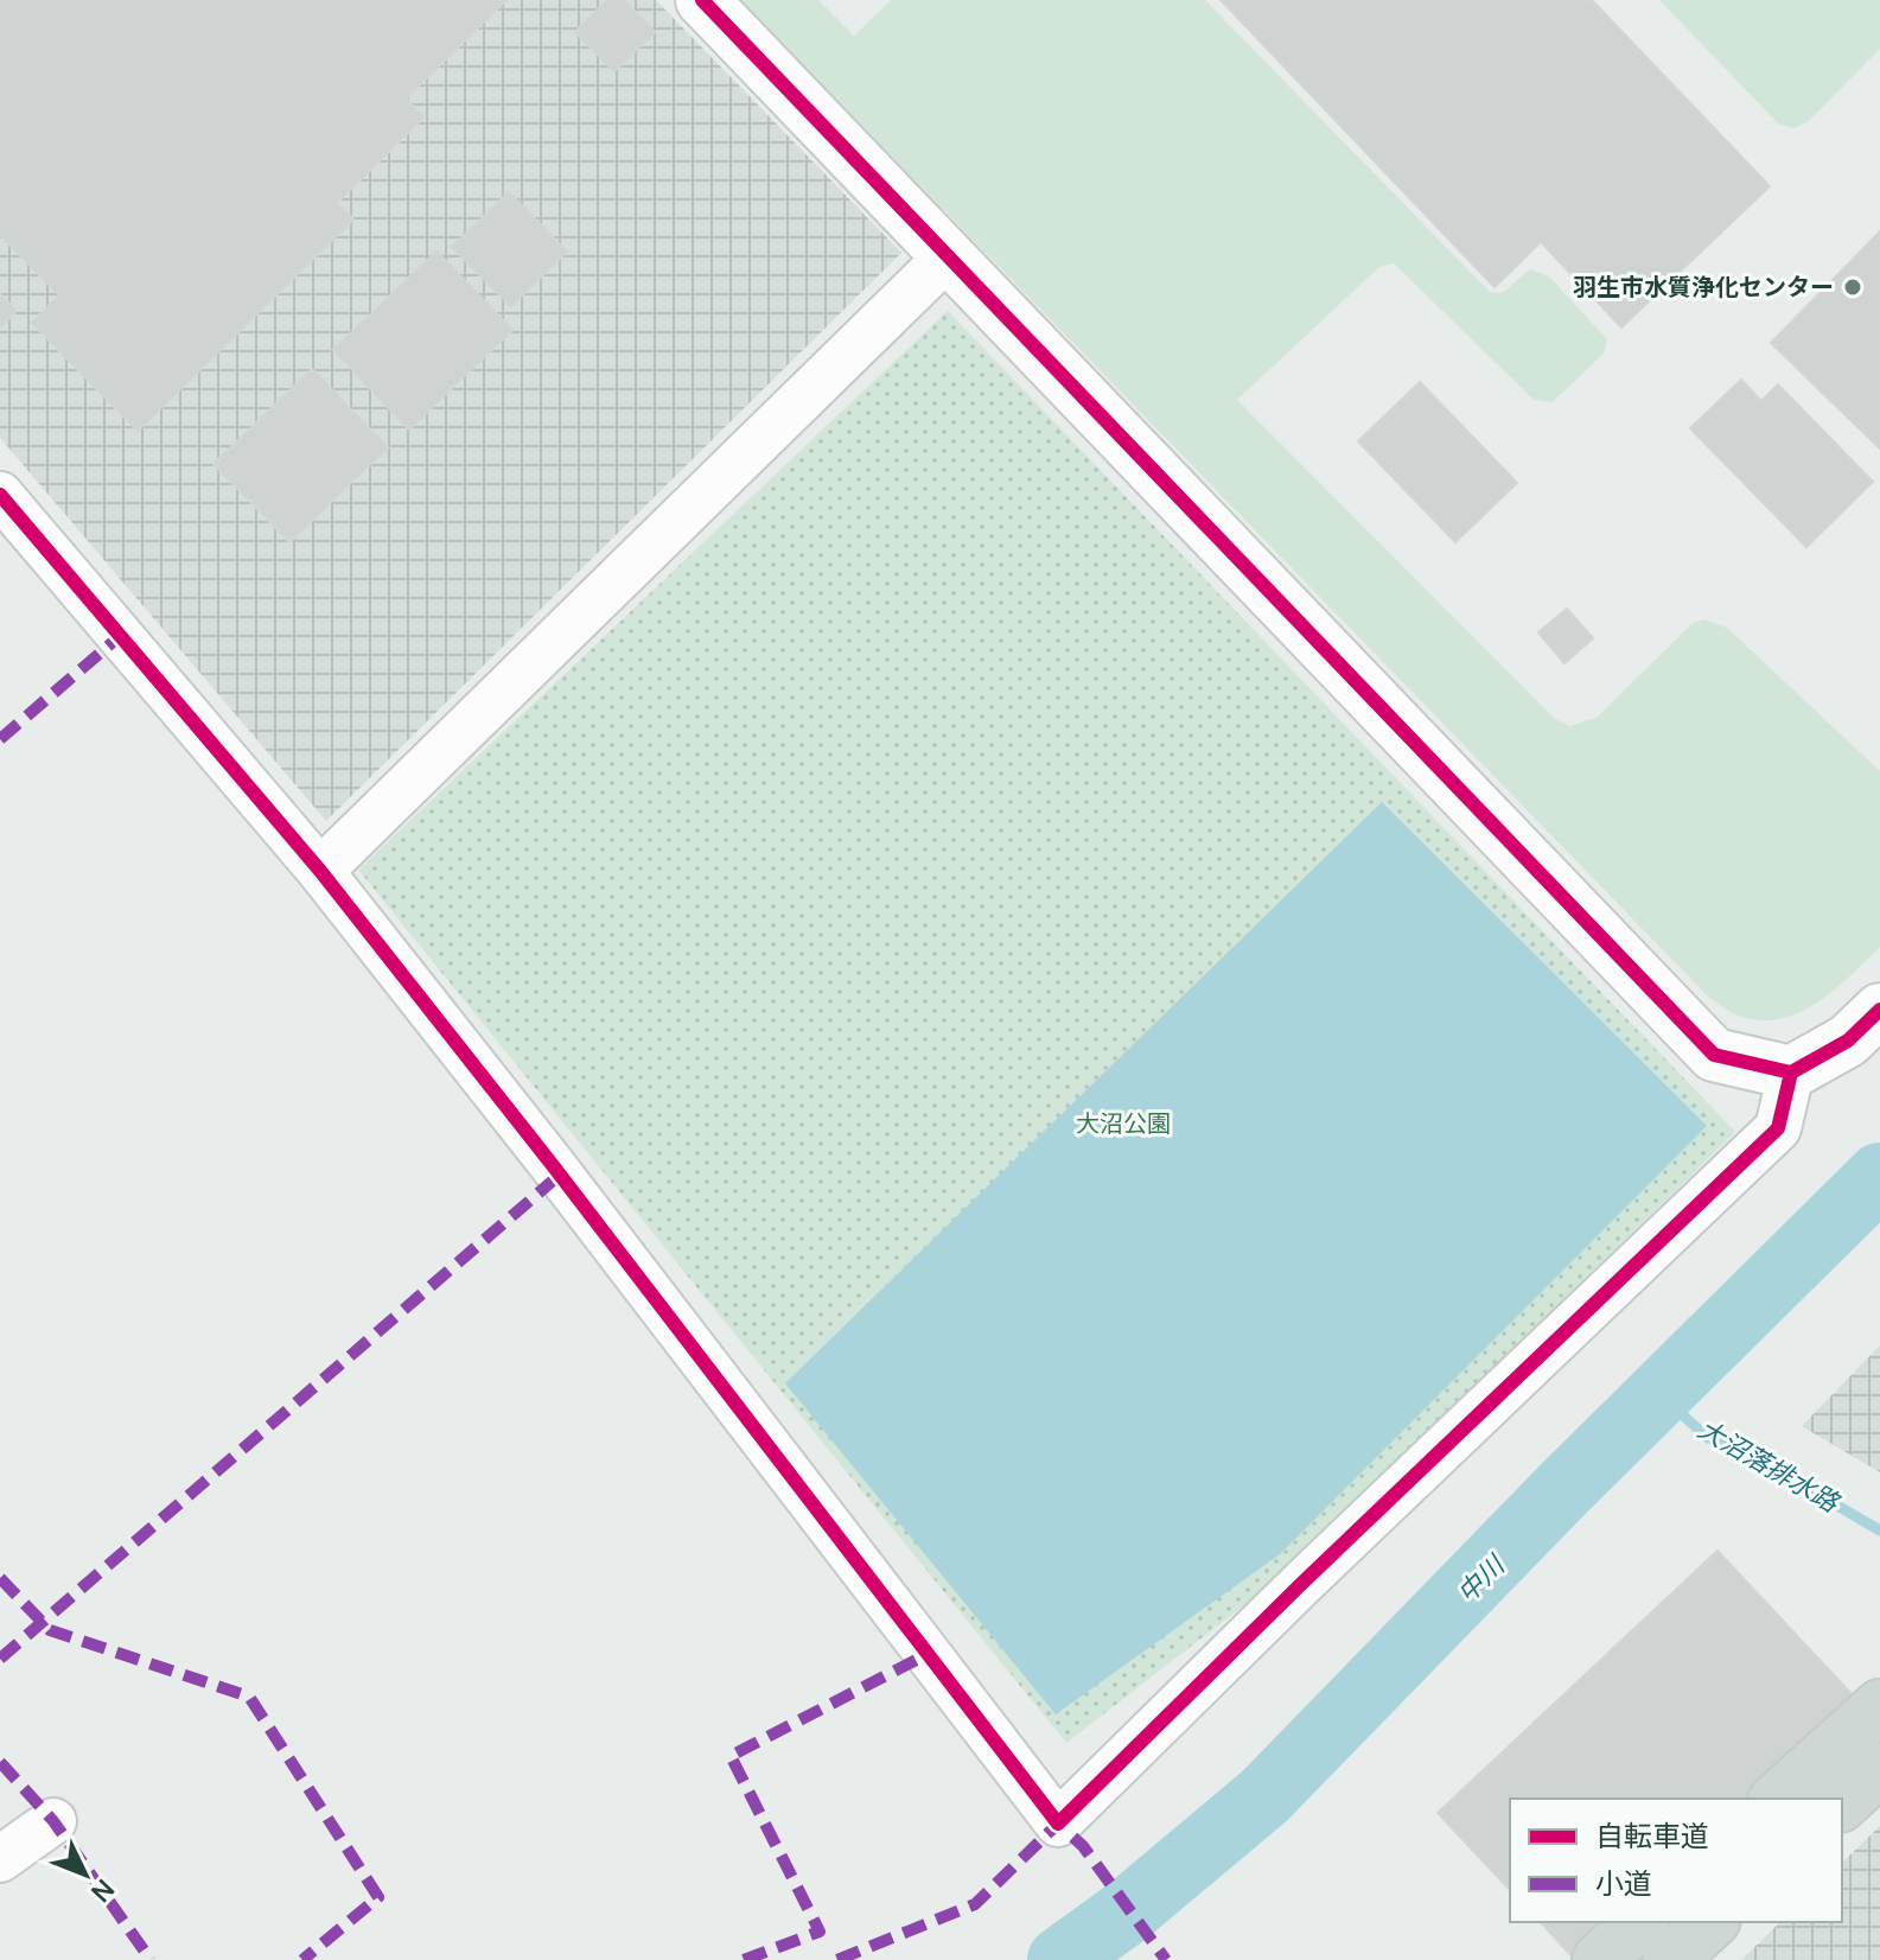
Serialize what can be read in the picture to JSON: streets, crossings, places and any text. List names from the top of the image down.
{
  "water": ["大沼落排水路", "中川"],
  "parks": ["大沼公園"],
  "places": ["羽生市水質浄化センター"],
  "legend": ["自転車道", "小道"],
  "north": "bottom right"
}
